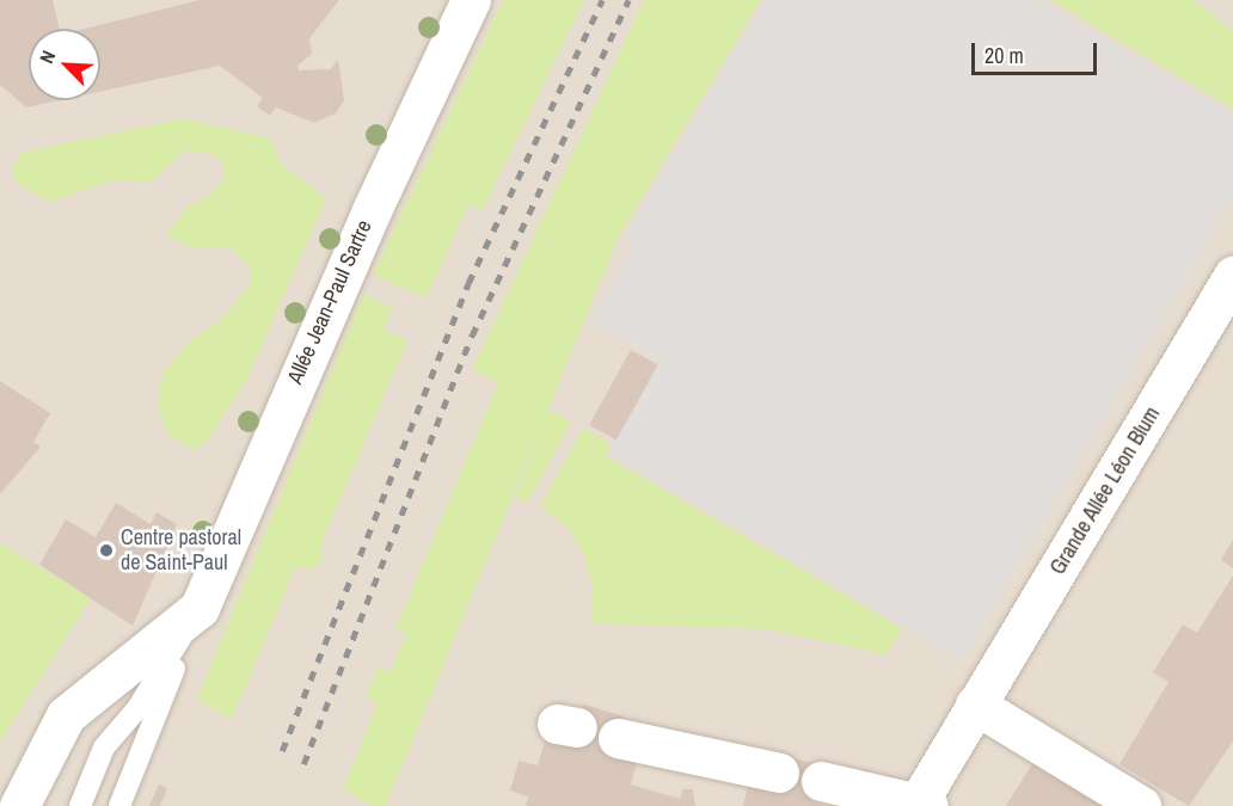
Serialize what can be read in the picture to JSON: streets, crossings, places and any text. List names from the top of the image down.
{
  "streets": {
    "street": ["Allée Jean-Paul Sartre", "Grande Allée Léon Blum"]
  },
  "places": ["Centre pastoral de Saint-Paul"],
  "scale_bar": "20 m",
  "north": "top left"
}
